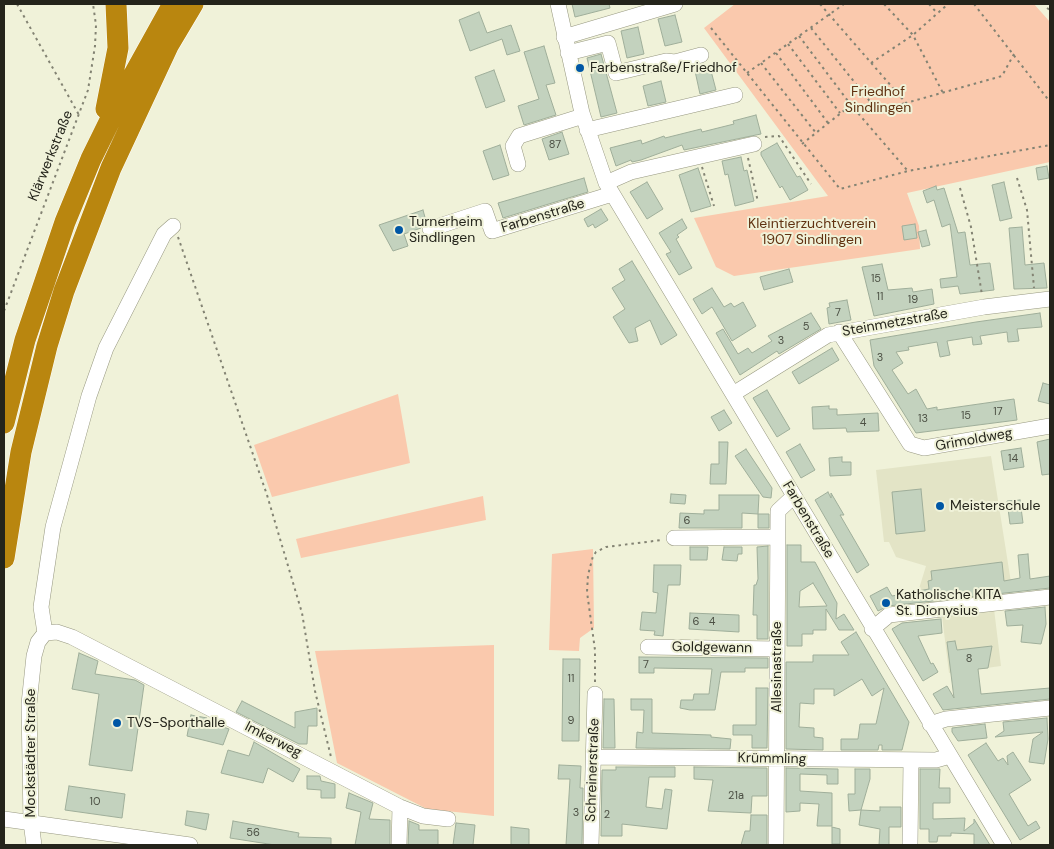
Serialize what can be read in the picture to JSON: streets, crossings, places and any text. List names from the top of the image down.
{
  "streets": {
    "street": [
      "Farbenstraße",
      "Steinmetzstraße",
      "Grimoldweg",
      "Goldgewann",
      "Allesinastraße",
      "Imkerweg",
      "Mockstädter Straße",
      "Krümmling",
      "Schreinerstraße"
    ],
    "path": ["Klärwerkstraße"]
  },
  "crossings": [
    ["Farbenstraße", "Steinmetzstraße"],
    ["Farbenstraße", "Allesinastraße"],
    ["Farbenstraße", "Krümmling"],
    ["Steinmetzstraße", "Grimoldweg"],
    ["Goldgewann", "Allesinastraße"],
    ["Allesinastraße", "Krümmling"],
    ["Imkerweg", "Mockstädter Straße"],
    ["Krümmling", "Schreinerstraße"]
  ],
  "parks": ["Friedhof Sindlingen", "Kleintierzuchtverein 1907 Sindlingen"],
  "places": [
    "Farbenstraße/Friedhof",
    "Turnerheim Sindlingen",
    "Meisterschule",
    "Katholische KITA St. Dionysius",
    "TVS-Sporthalle"
  ],
  "house_numbers": [
    "87",
    "15",
    "11",
    "19",
    "7",
    "5",
    "3",
    "3",
    "17",
    "15",
    "13",
    "4",
    "14",
    "6",
    "6",
    "4",
    "8",
    "7",
    "11",
    "9",
    "21a",
    "10",
    "3",
    "2",
    "56"
  ]
}
